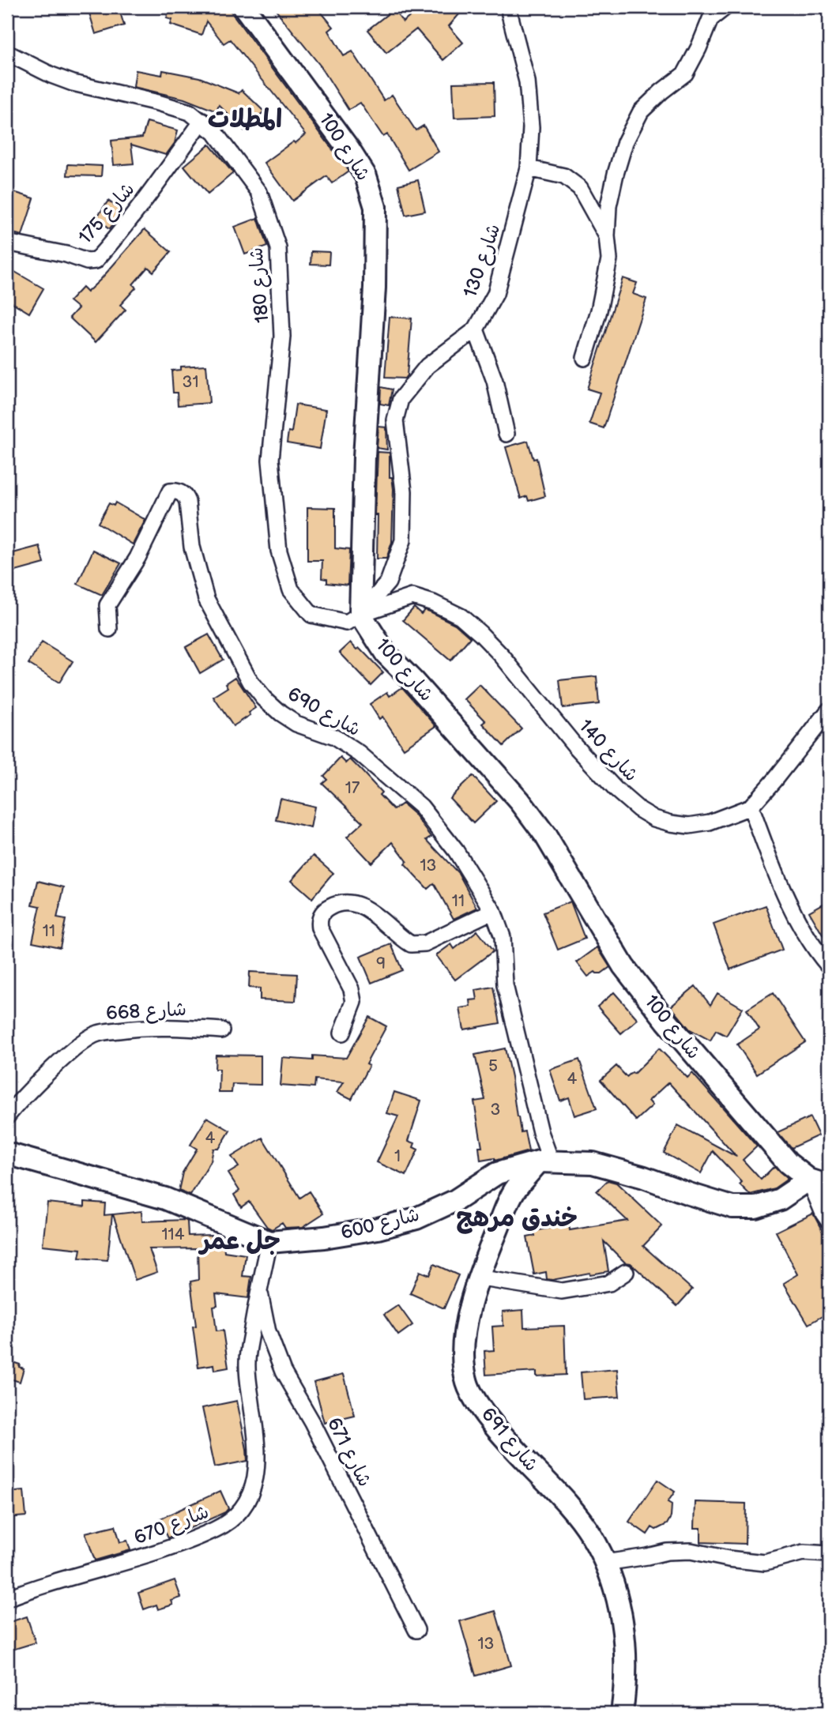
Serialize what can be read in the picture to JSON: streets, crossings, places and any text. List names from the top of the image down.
{
  "streets": {
    "main road": ["شارع 100", "شارع 600", "شارع 691"],
    "street": [
      "شارع 175",
      "شارع 130",
      "شارع 180",
      "شارع 690",
      "شارع 140",
      "شارع 668",
      "شارع 671",
      "شارع 670"
    ]
  },
  "crossings": [
    ["شارع 100", "شارع 130"],
    ["شارع 100", "شارع 180"],
    ["شارع 100", "شارع 140"],
    ["شارع 100", "شارع 600"],
    ["شارع 175", "شارع 180"],
    ["شارع 130", "شارع 180"],
    ["شارع 130", "شارع 140"],
    ["شارع 180", "شارع 140"],
    ["شارع 690", "شارع 600"],
    ["شارع 690", "شارع 691"],
    ["شارع 600", "شارع 691"],
    ["شارع 600", "شارع 670"],
    ["شارع 671", "شارع 670"]
  ],
  "districts": ["المطلات", "خندق مرهج", "جل عمر"],
  "house_numbers": [
    "31",
    "17",
    "13",
    "11",
    "11",
    "9",
    "5",
    "4",
    "3",
    "4",
    "1",
    "114",
    "13"
  ]
}
